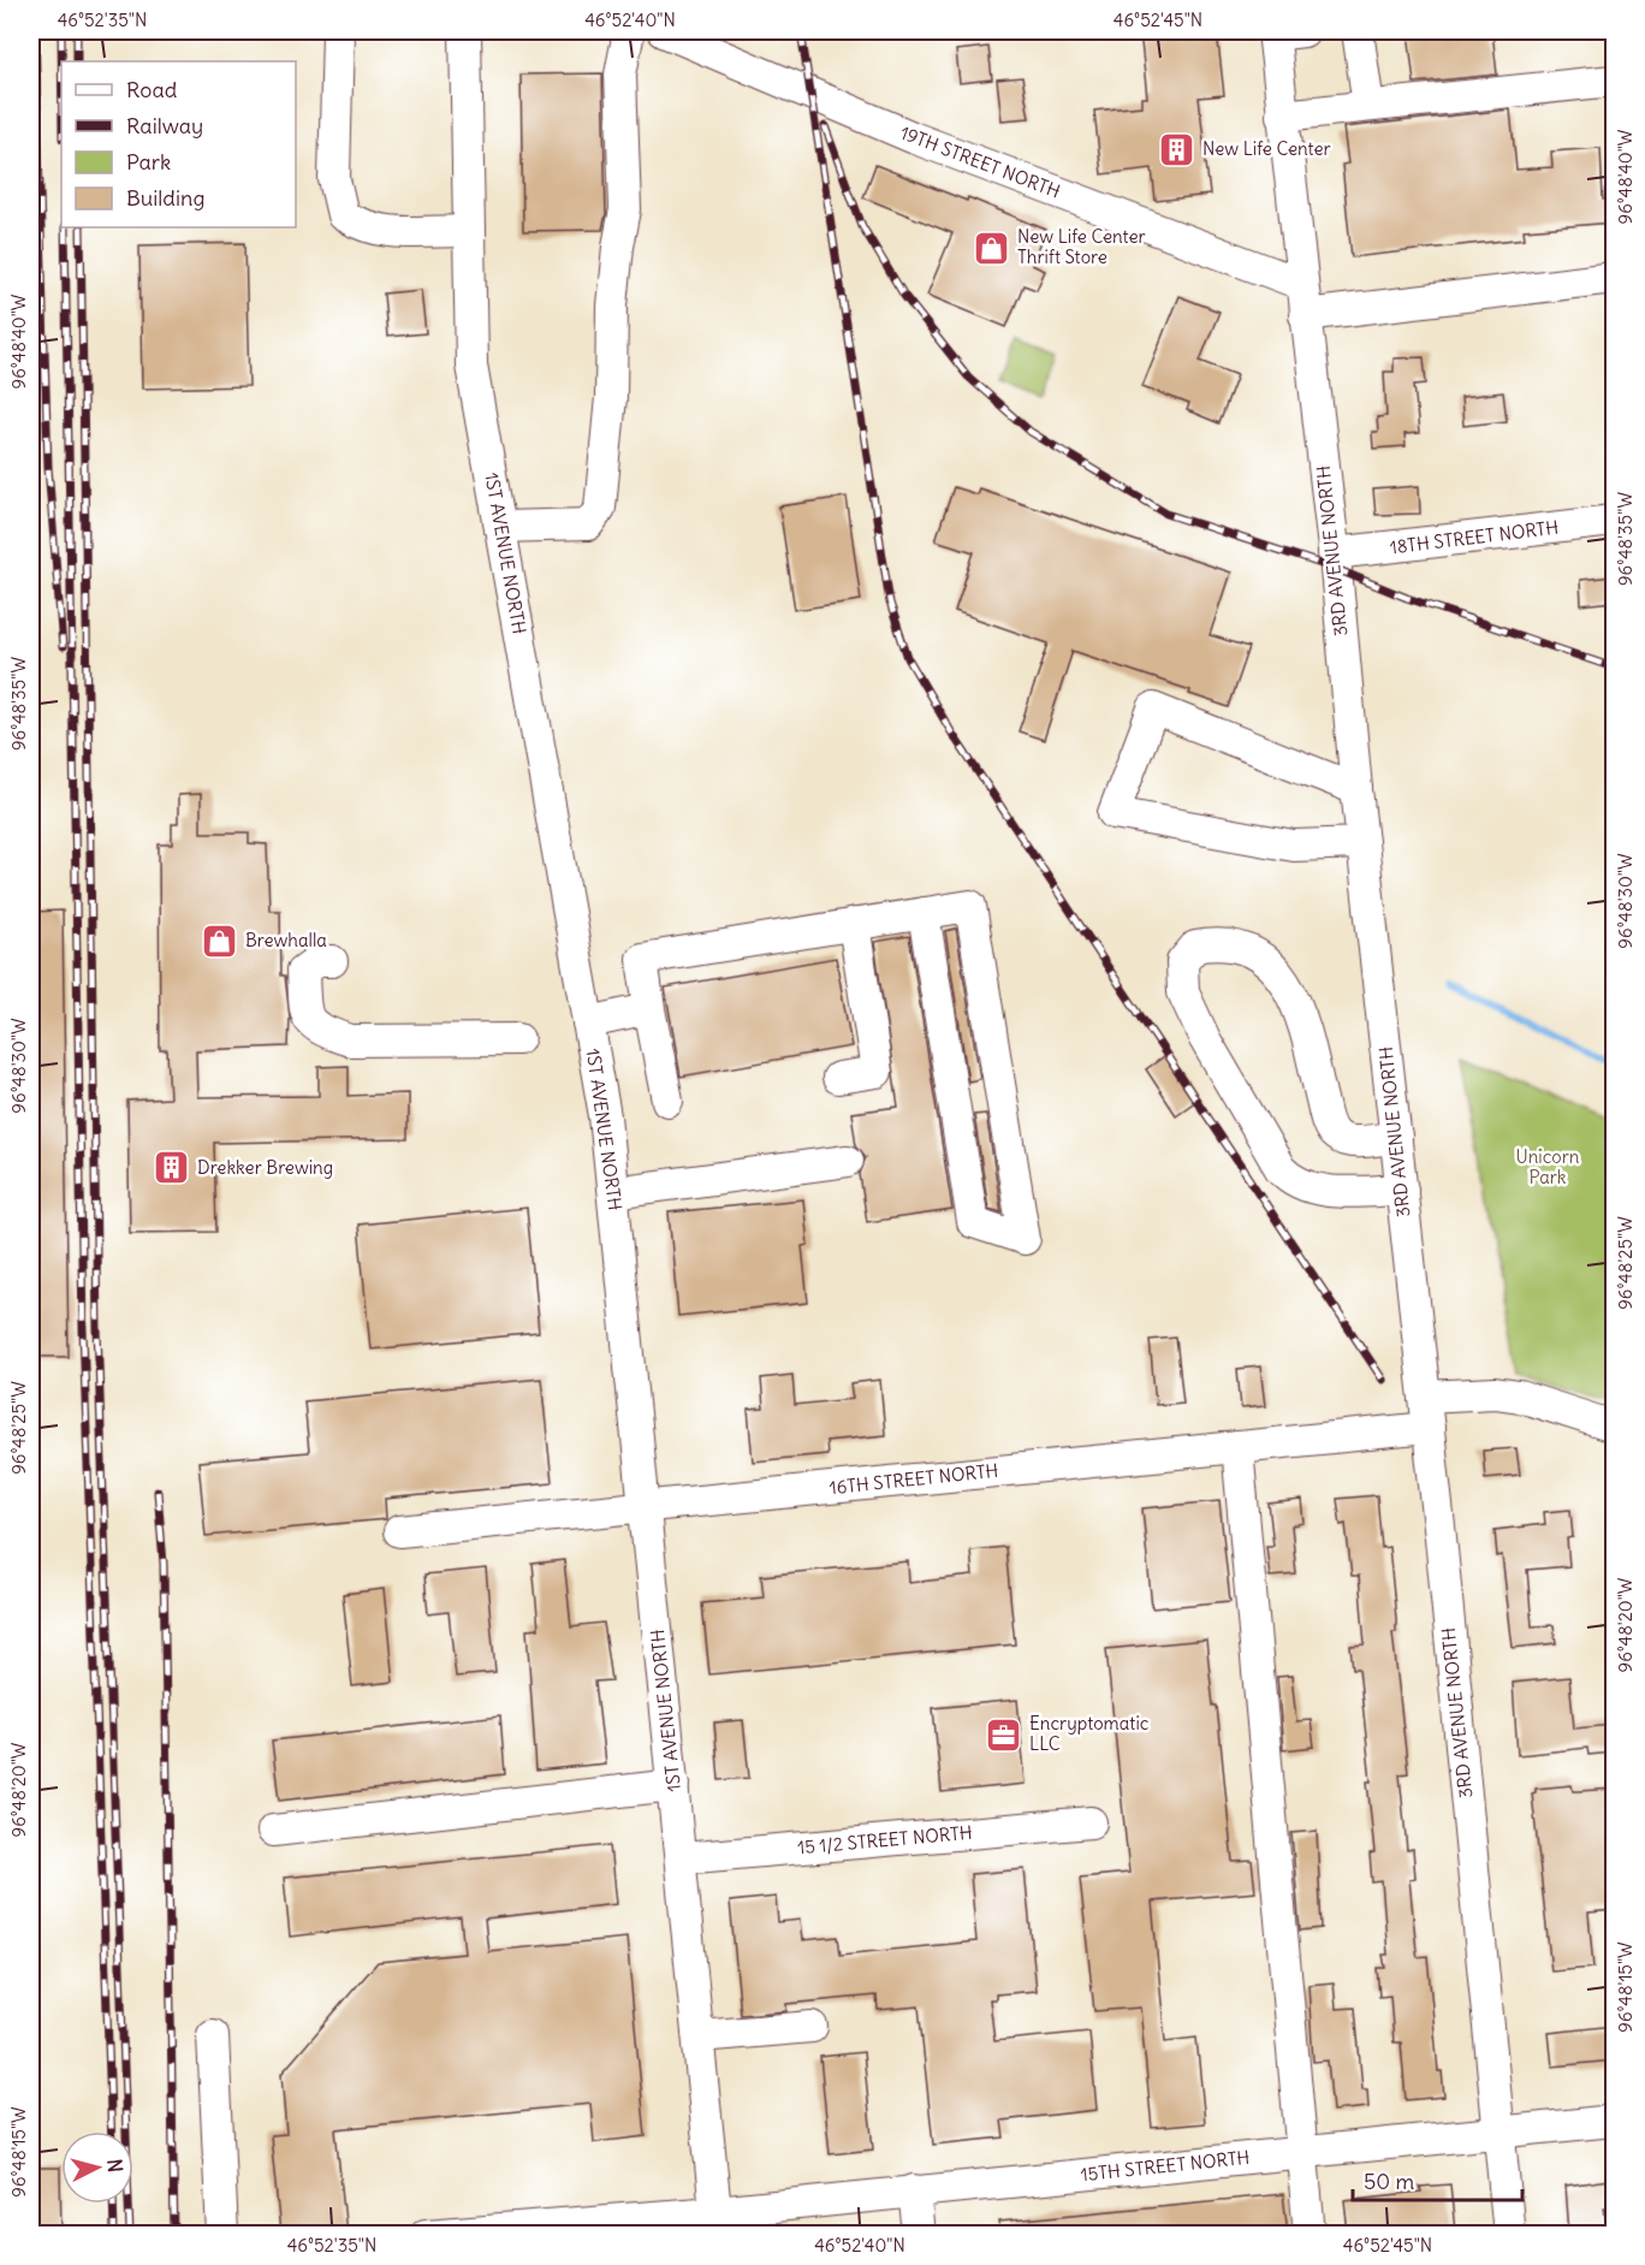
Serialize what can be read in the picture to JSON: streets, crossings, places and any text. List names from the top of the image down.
{
  "streets": {
    "street": [
      "19TH STREET NORTH",
      "18TH STREET NORTH",
      "3RD AVENUE NORTH",
      "1ST AVENUE NORTH",
      "16TH STREET NORTH",
      "15 1/2 STREET NORTH",
      "15TH STREET NORTH"
    ]
  },
  "crossings": [
    ["19TH STREET NORTH", "3RD AVENUE NORTH"],
    ["18TH STREET NORTH", "3RD AVENUE NORTH"],
    ["3RD AVENUE NORTH", "16TH STREET NORTH"],
    ["3RD AVENUE NORTH", "15TH STREET NORTH"],
    ["1ST AVENUE NORTH", "16TH STREET NORTH"],
    ["1ST AVENUE NORTH", "15 1/2 STREET NORTH"],
    ["1ST AVENUE NORTH", "15TH STREET NORTH"]
  ],
  "parks": ["Unicorn Park"],
  "places": {
    "building": ["New Life Center", "Drekker Brewing"],
    "shop": ["New Life Center Thrift Store", "Brewhalla"],
    "office": ["Encryptomatic LLC"]
  },
  "legend": [
    "Road",
    "Railway",
    "Park",
    "Building"
  ],
  "scale_bar": "50 m",
  "north": "right",
  "coordinates": [
    "46°52'35\"N",
    "46°52'40\"N",
    "46°52'45\"N",
    "96°48'40\"W",
    "96°48'35\"W",
    "96°48'30\"W",
    "96°48'25\"W",
    "96°48'20\"W",
    "96°48'15\"W"
  ]
}
